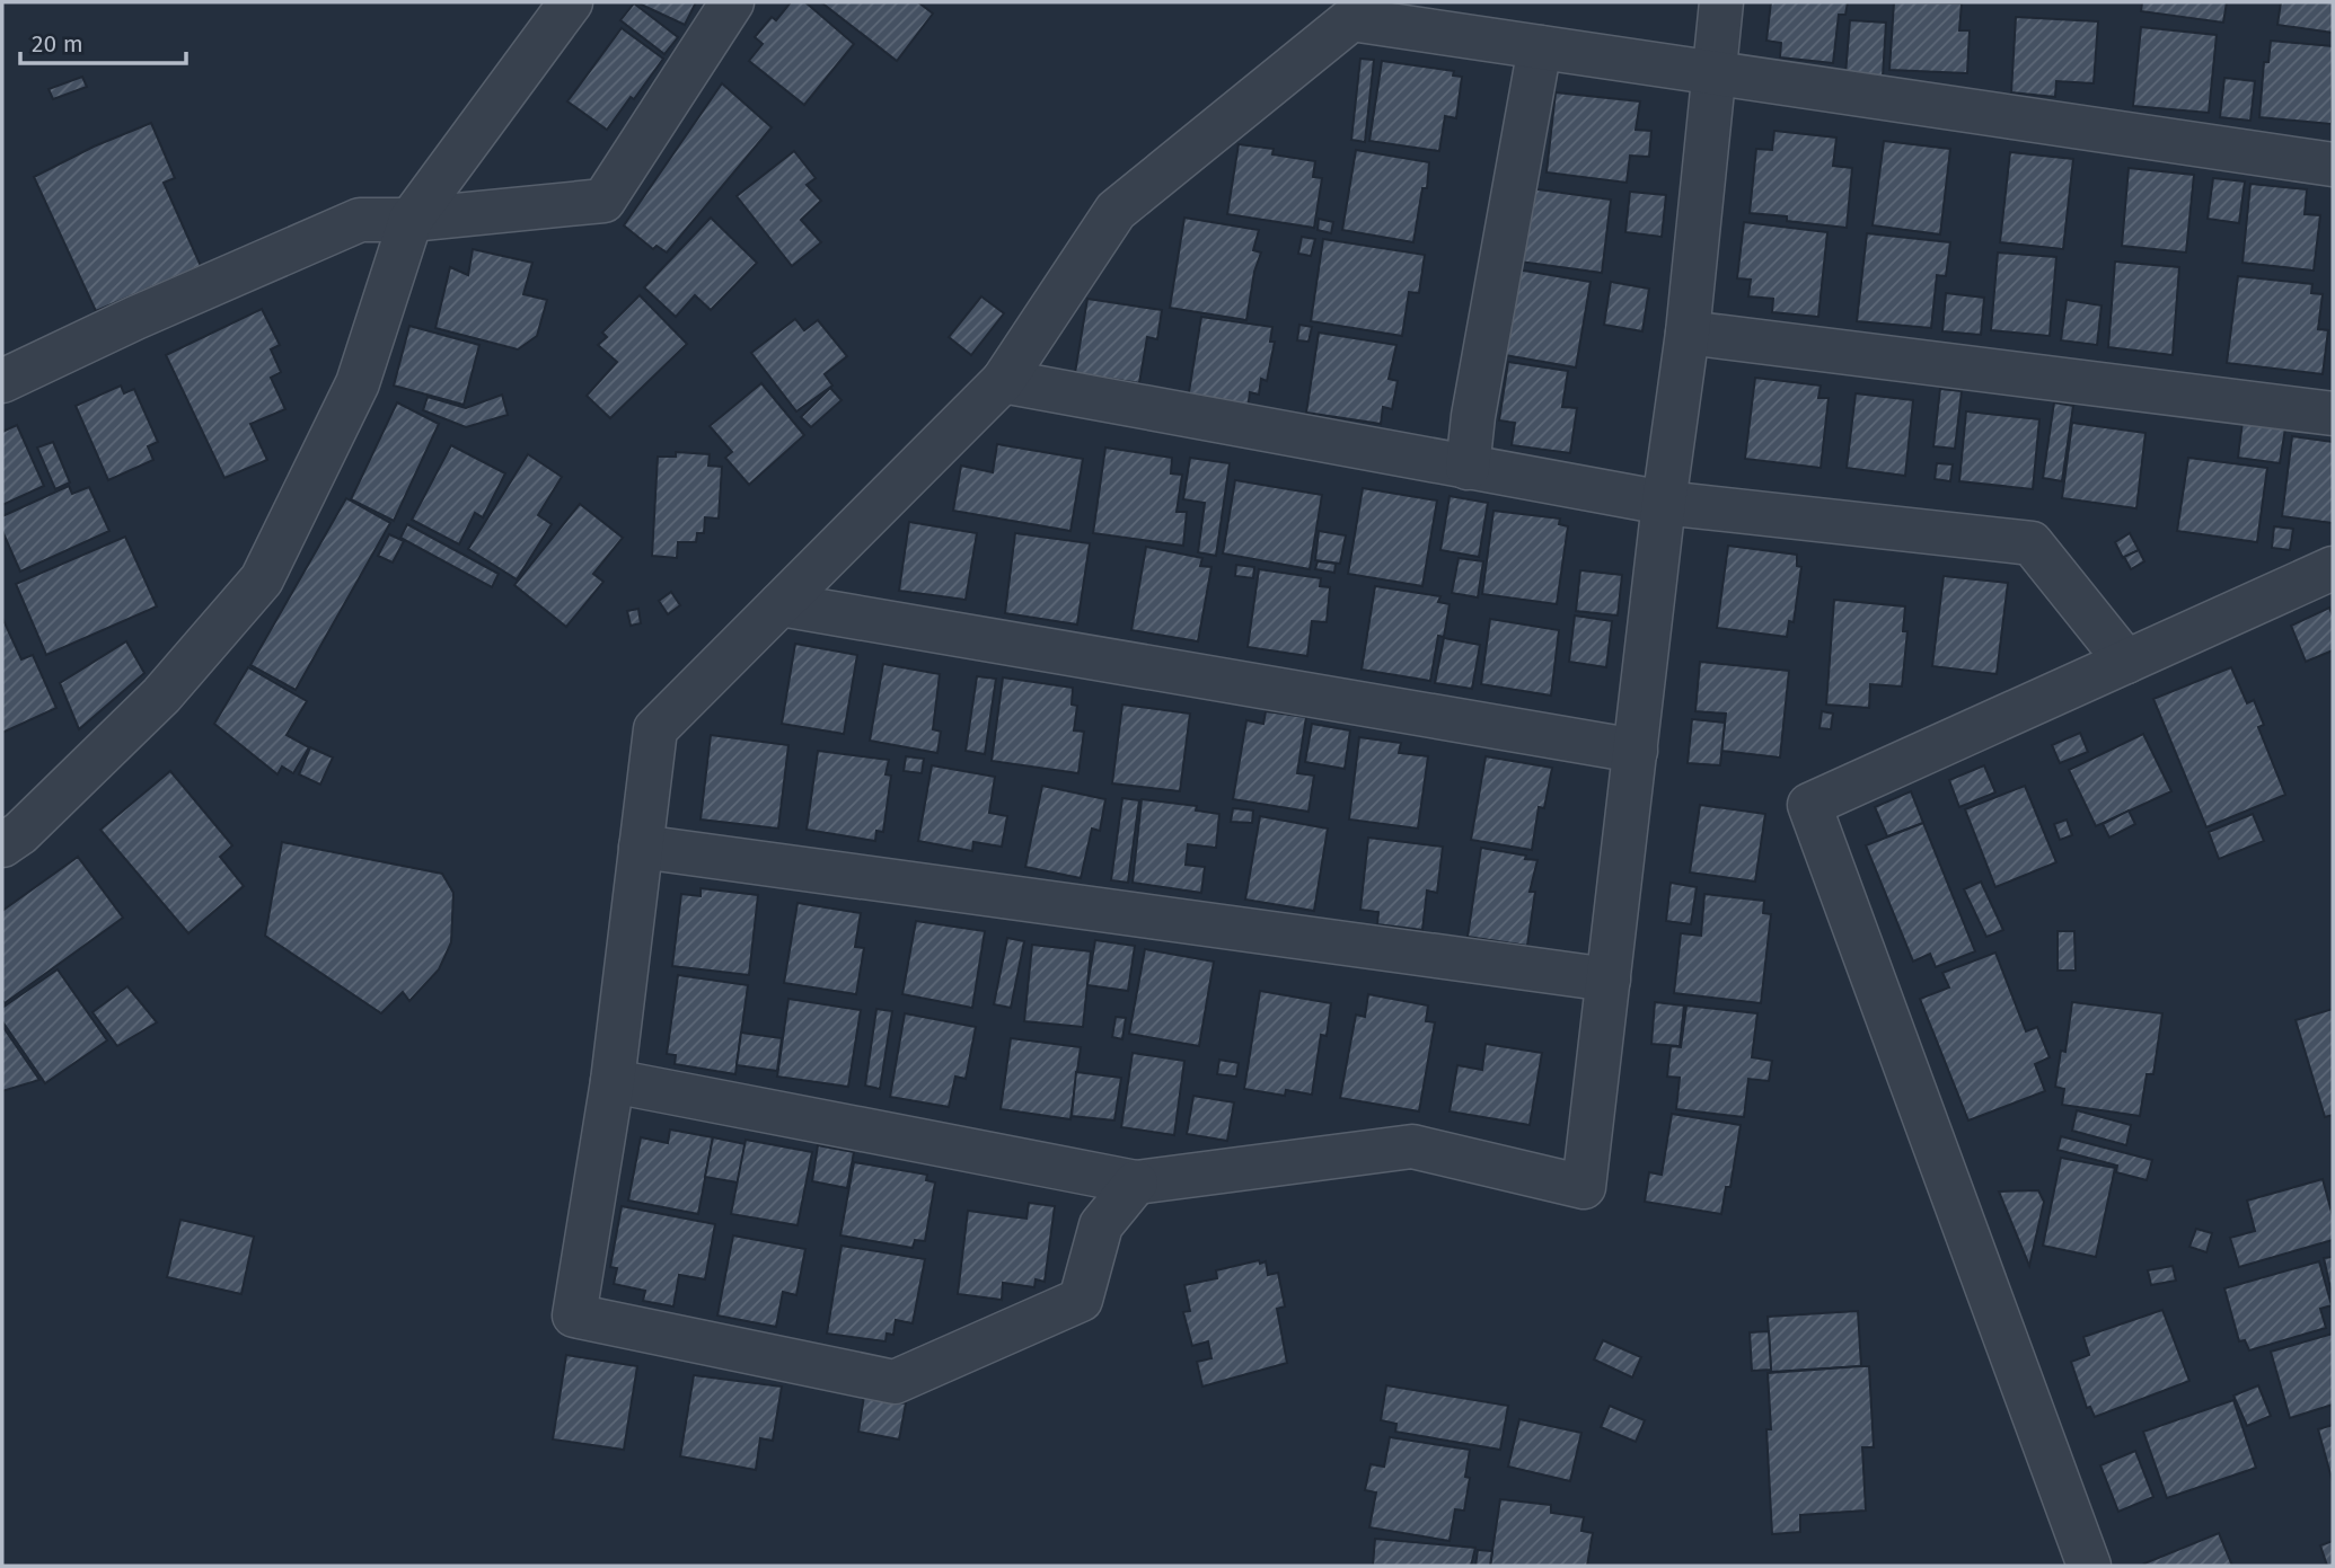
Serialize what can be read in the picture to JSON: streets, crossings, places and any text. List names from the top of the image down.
{
  "scale_bar": "20 m"
}
